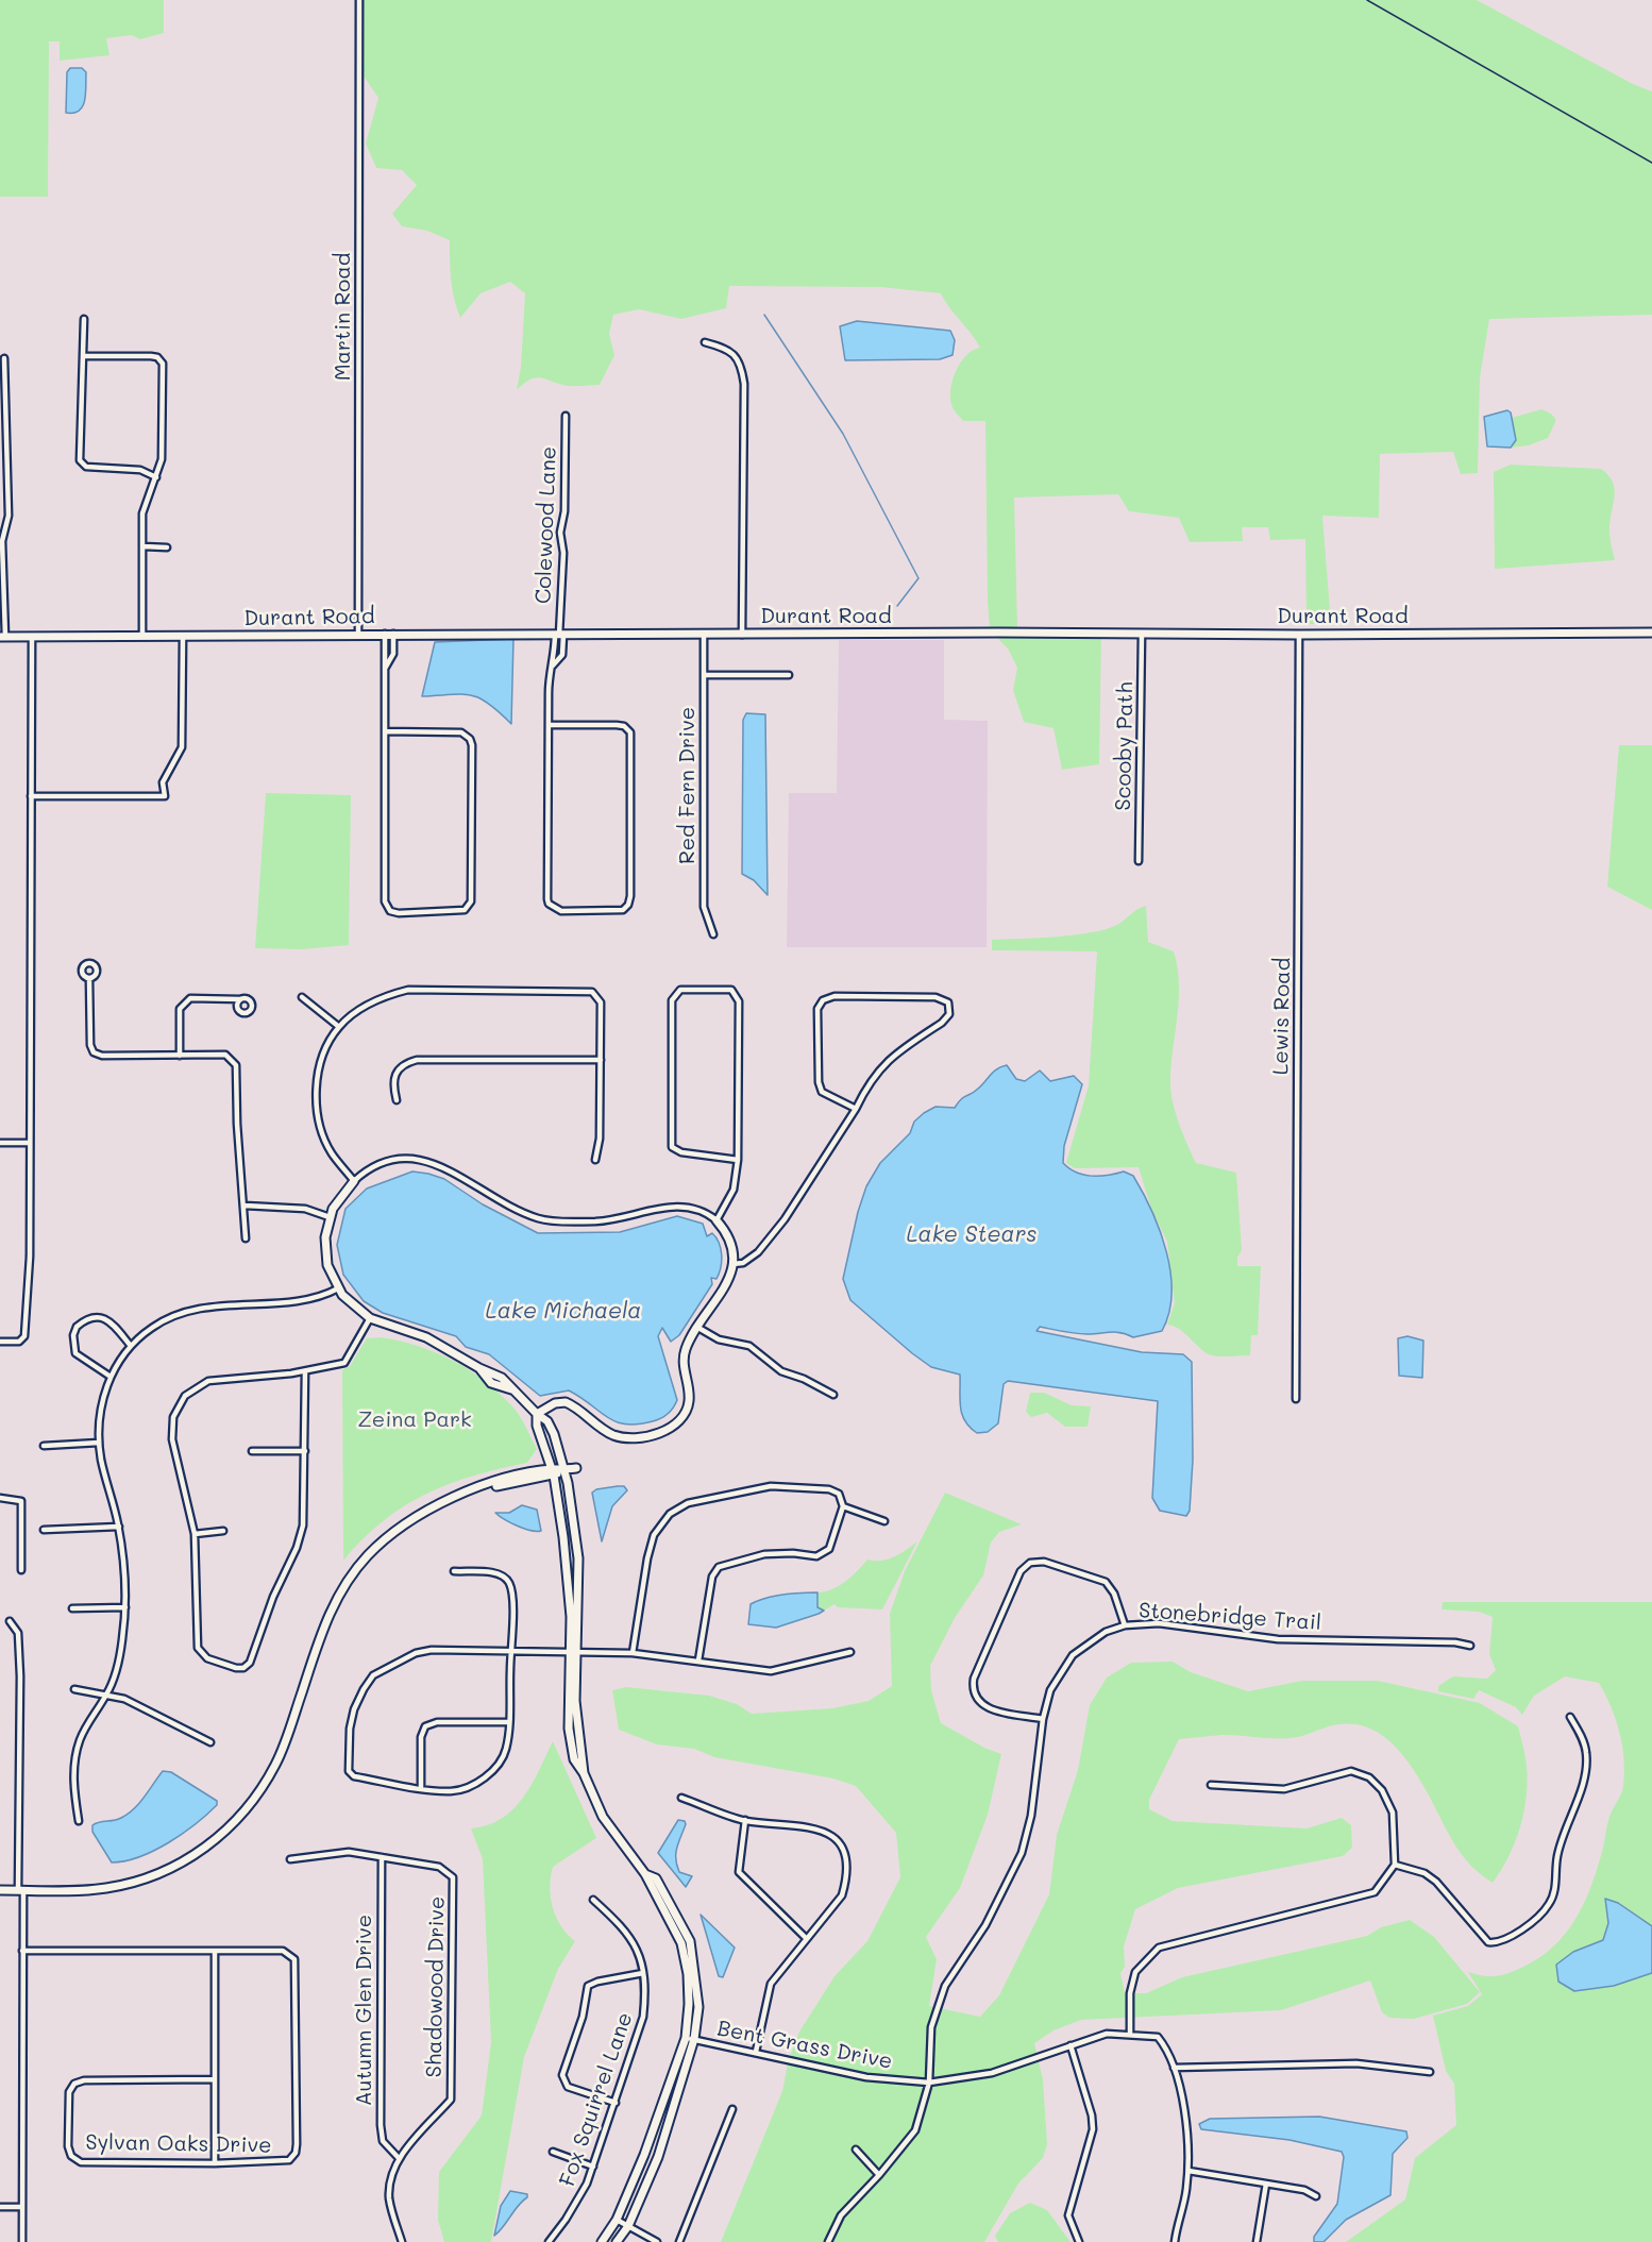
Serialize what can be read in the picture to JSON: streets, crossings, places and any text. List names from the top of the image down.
{
  "streets": {
    "street": [
      "Martin Road",
      "Colewood Lane",
      "Durant Road",
      "Scooby Path",
      "Red Fern Drive",
      "Lewis Road",
      "Stonebridge Trail",
      "Shadowood Drive",
      "Autumn Glen Drive",
      "Bent Grass Drive",
      "Fox Squirrel Lane",
      "Sylvan Oaks Drive"
    ]
  },
  "crossings": [
    ["Martin Road", "Durant Road"],
    ["Colewood Lane", "Durant Road"],
    ["Durant Road", "Scooby Path"],
    ["Durant Road", "Red Fern Drive"],
    ["Durant Road", "Lewis Road"],
    ["Stonebridge Trail", "Bent Grass Drive"],
    ["Shadowood Drive", "Autumn Glen Drive"]
  ],
  "water": ["Lake Stears", "Lake Michaela"],
  "parks": ["Zeina Park"]
}
